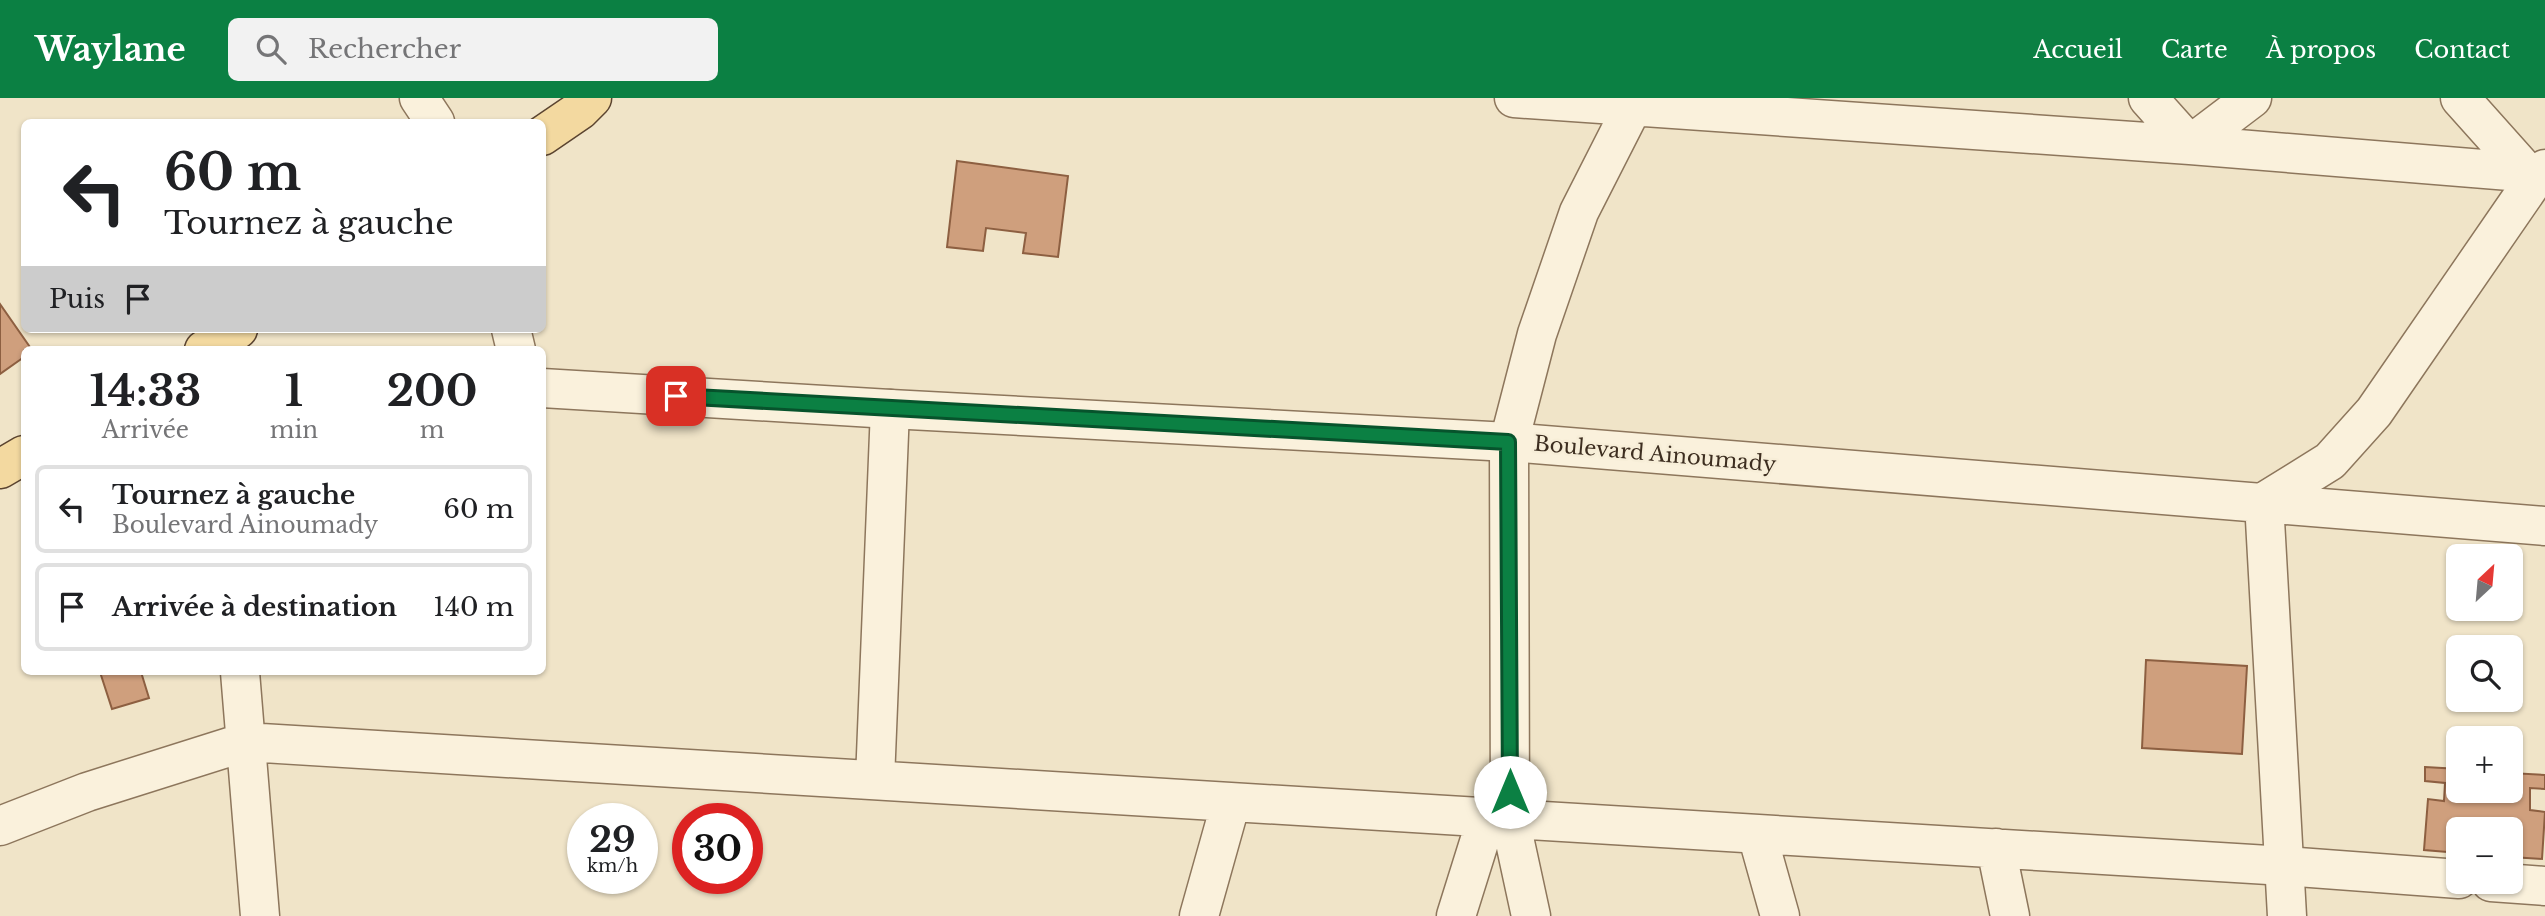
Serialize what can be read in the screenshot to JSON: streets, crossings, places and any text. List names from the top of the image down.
{
  "streets": {
    "street": ["Boulevard Ainoumady"]
  },
  "north": "top right",
  "page": {
    "header": "Waylane",
    "search": "Rechercher",
    "nav": [
      "Accueil",
      "Carte",
      "À propos",
      "Contact"
    ],
    "turn": ["60 m", "Tournez à gauche"],
    "then": "Puis",
    "eta": [
      "14:33",
      "Arrivée",
      "1",
      "min",
      "200",
      "m"
    ],
    "list": [
      {
        "name": "Tournez à gauche",
        "note": "Boulevard Ainoumady",
        "value": "60 m"
      },
      {
        "name": "Arrivée à destination",
        "value": "140 m"
      }
    ],
    "map_buttons": ["+", "−"],
    "speed": "29 km/h",
    "limit": "30"
  }
}
